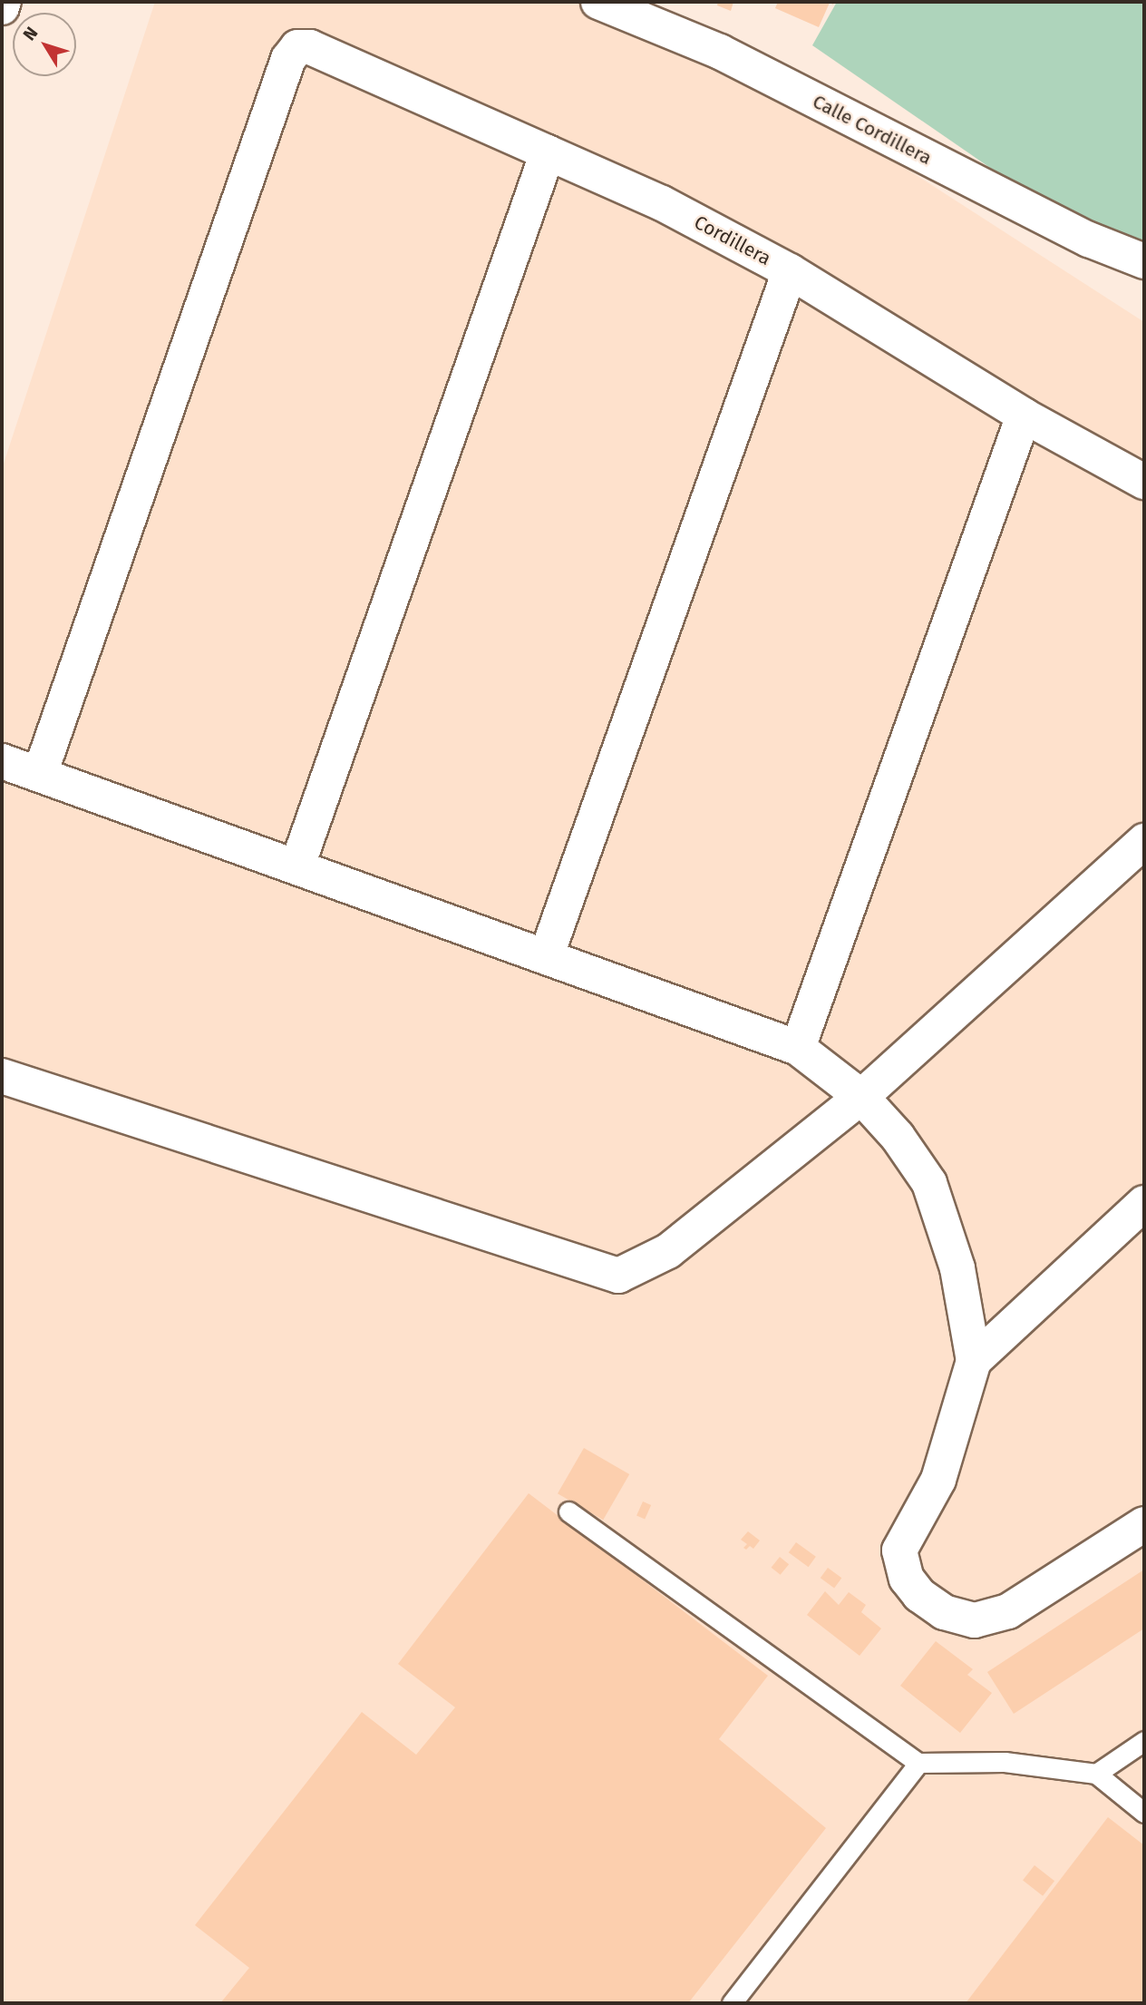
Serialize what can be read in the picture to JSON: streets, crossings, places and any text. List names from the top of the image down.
{
  "streets": {
    "street": ["Calle Cordillera", "Cordillera"]
  },
  "north": "top left"
}
